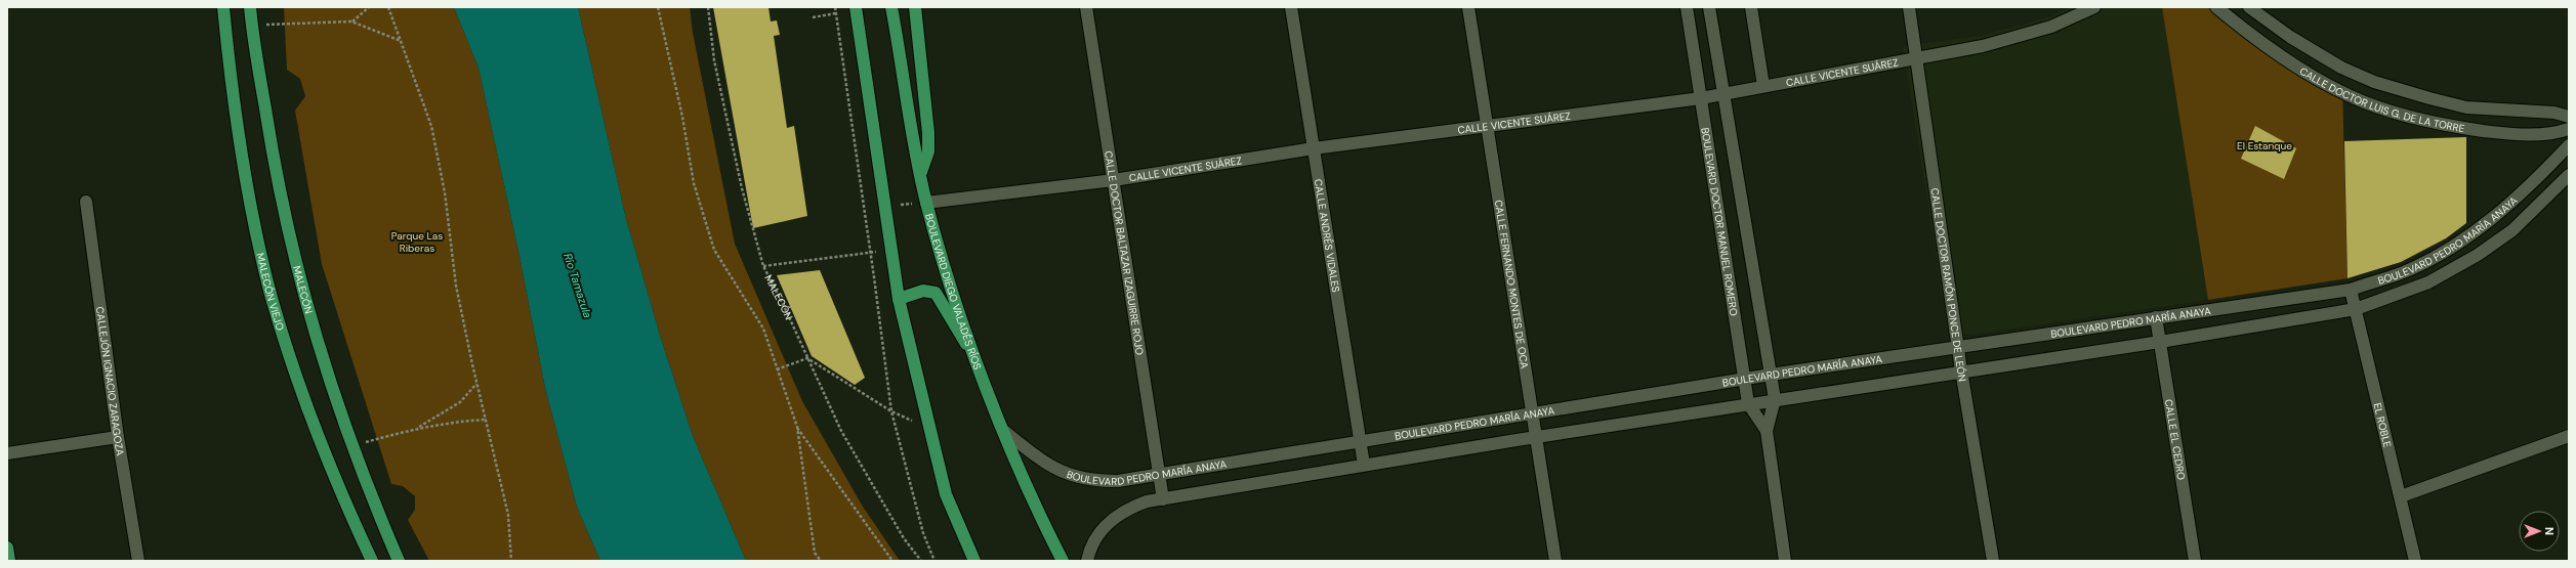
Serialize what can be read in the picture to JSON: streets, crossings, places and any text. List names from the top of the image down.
{
  "streets": {
    "main road": ["MALECÓN", "MALECÓN VIEJO", "BOULEVARD DIEGO VALADÉS RÍOS"],
    "street": [
      "CALLE VICENTE SUÁREZ",
      "CALLE DOCTOR LUIS G. DE LA TORRE",
      "BOULEVARD DOCTOR MANUEL ROMERO",
      "CALLE ANDRÉS VIDALES",
      "BOULEVARD PEDRO MARÍA ANAYA",
      "CALLE DOCTOR BALTAZAR IZAGUIRRE ROJO",
      "CALLE FERNANDO MONTES DE OCA",
      "CALLE DOCTOR RAMÓN PONCE DE LEÓN",
      "CALLEJÓN IGNACIO ZARAGOZA",
      "EL ROBLE",
      "CALLE EL CEDRO"
    ]
  },
  "crossings": [
    ["CALLE VICENTE SUÁREZ", "BOULEVARD DOCTOR MANUEL ROMERO"],
    ["CALLE VICENTE SUÁREZ", "CALLE ANDRÉS VIDALES"],
    ["CALLE VICENTE SUÁREZ", "CALLE DOCTOR BALTAZAR IZAGUIRRE ROJO"],
    ["CALLE VICENTE SUÁREZ", "CALLE FERNANDO MONTES DE OCA"],
    ["CALLE VICENTE SUÁREZ", "CALLE DOCTOR RAMÓN PONCE DE LEÓN"],
    ["CALLE VICENTE SUÁREZ", "BOULEVARD DIEGO VALADÉS RÍOS"],
    ["BOULEVARD DOCTOR MANUEL ROMERO", "BOULEVARD PEDRO MARÍA ANAYA"],
    ["CALLE ANDRÉS VIDALES", "BOULEVARD PEDRO MARÍA ANAYA"],
    ["BOULEVARD PEDRO MARÍA ANAYA", "CALLE DOCTOR BALTAZAR IZAGUIRRE ROJO"],
    ["BOULEVARD PEDRO MARÍA ANAYA", "CALLE FERNANDO MONTES DE OCA"],
    ["BOULEVARD PEDRO MARÍA ANAYA", "CALLE DOCTOR RAMÓN PONCE DE LEÓN"],
    ["BOULEVARD PEDRO MARÍA ANAYA", "BOULEVARD DIEGO VALADÉS RÍOS"],
    ["BOULEVARD PEDRO MARÍA ANAYA", "EL ROBLE"],
    ["BOULEVARD PEDRO MARÍA ANAYA", "CALLE EL CEDRO"]
  ],
  "water": ["Río Tamazula"],
  "parks": ["El Estanque", "Parque Las Riberas"],
  "north": "right"
}
